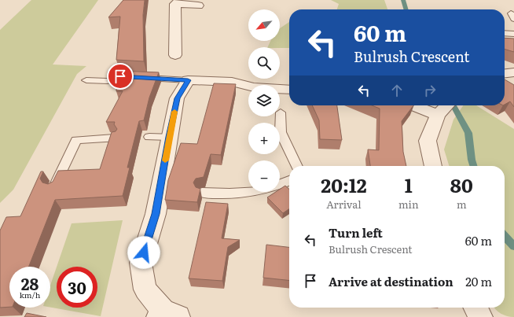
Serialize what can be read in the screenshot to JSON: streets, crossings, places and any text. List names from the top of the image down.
{
  "north": "bottom left",
  "page": {
    "map_buttons": ["+", "−"],
    "turn": ["60 m", "Bulrush Crescent"],
    "eta": [
      "20:12",
      "Arrival",
      "1",
      "min",
      "80",
      "m"
    ],
    "list": [
      {
        "name": "Turn left",
        "note": "Bulrush Crescent",
        "value": "60 m"
      },
      {
        "name": "Arrive at destination",
        "value": "20 m"
      }
    ],
    "speed": "28 km/h",
    "limit": "30"
  }
}
